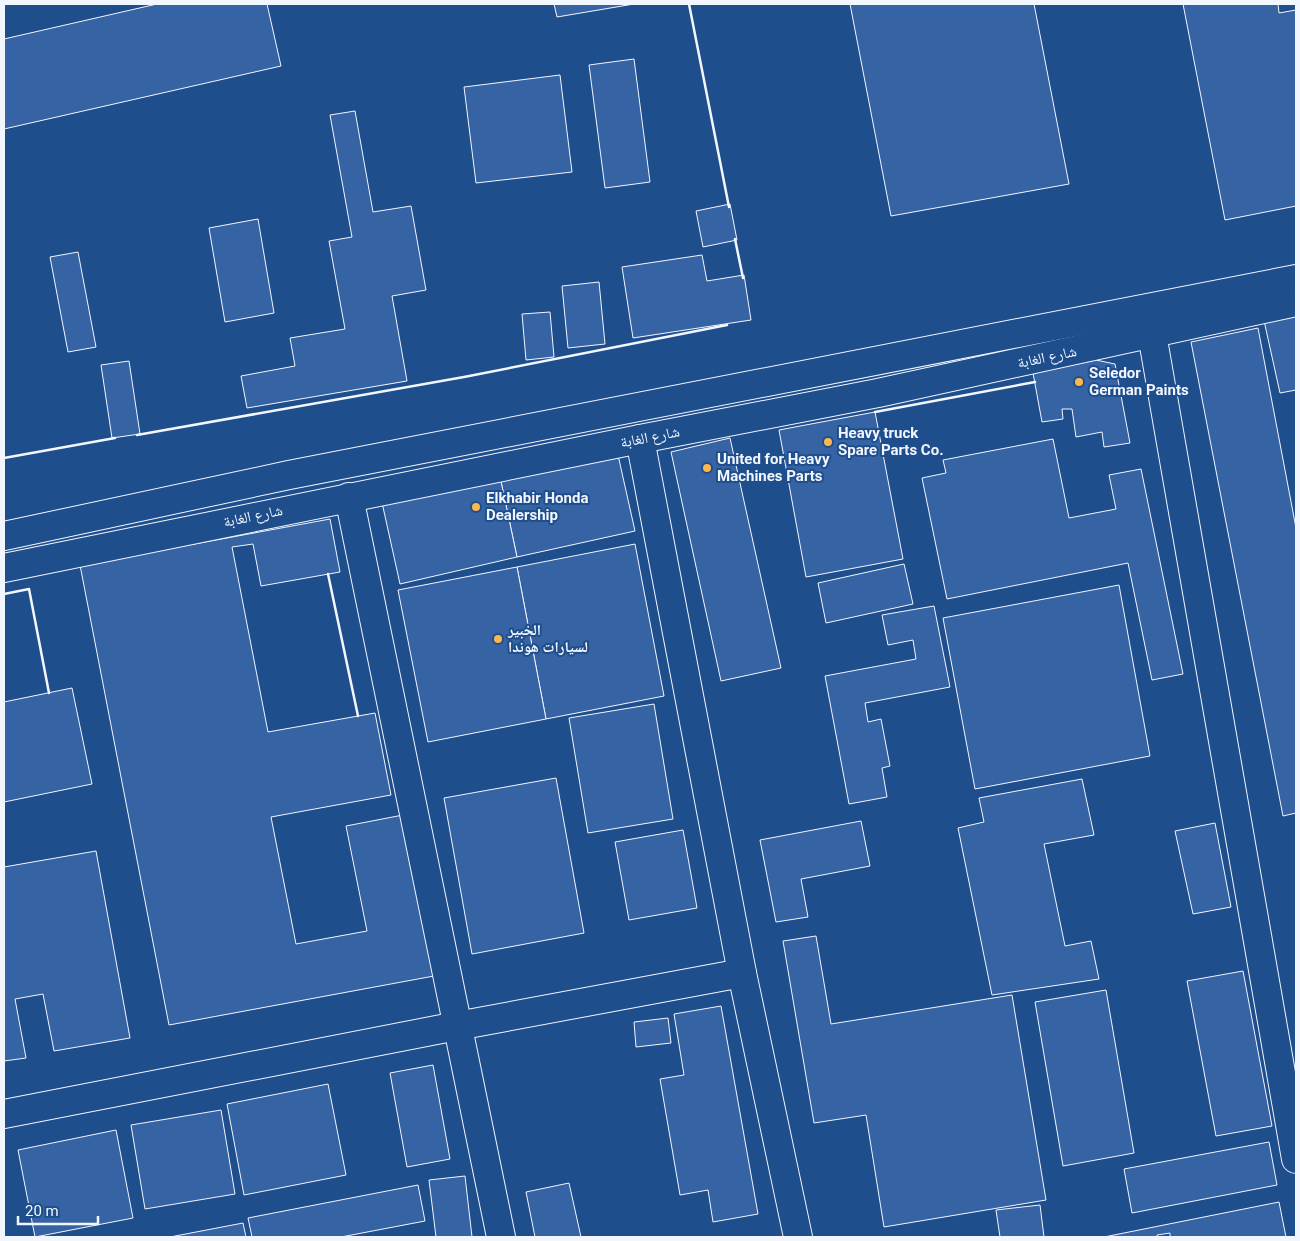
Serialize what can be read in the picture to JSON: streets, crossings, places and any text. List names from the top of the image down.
{
  "streets": {
    "main road": ["شارع الغابة"]
  },
  "places": [
    "Seledor German Paints",
    "Heavy truck Spare Parts Co.",
    "United for Heavy Machines Parts",
    "Elkhabir Honda Dealership",
    "الخبير لسيارات هوندا"
  ],
  "scale_bar": "20 m"
}
